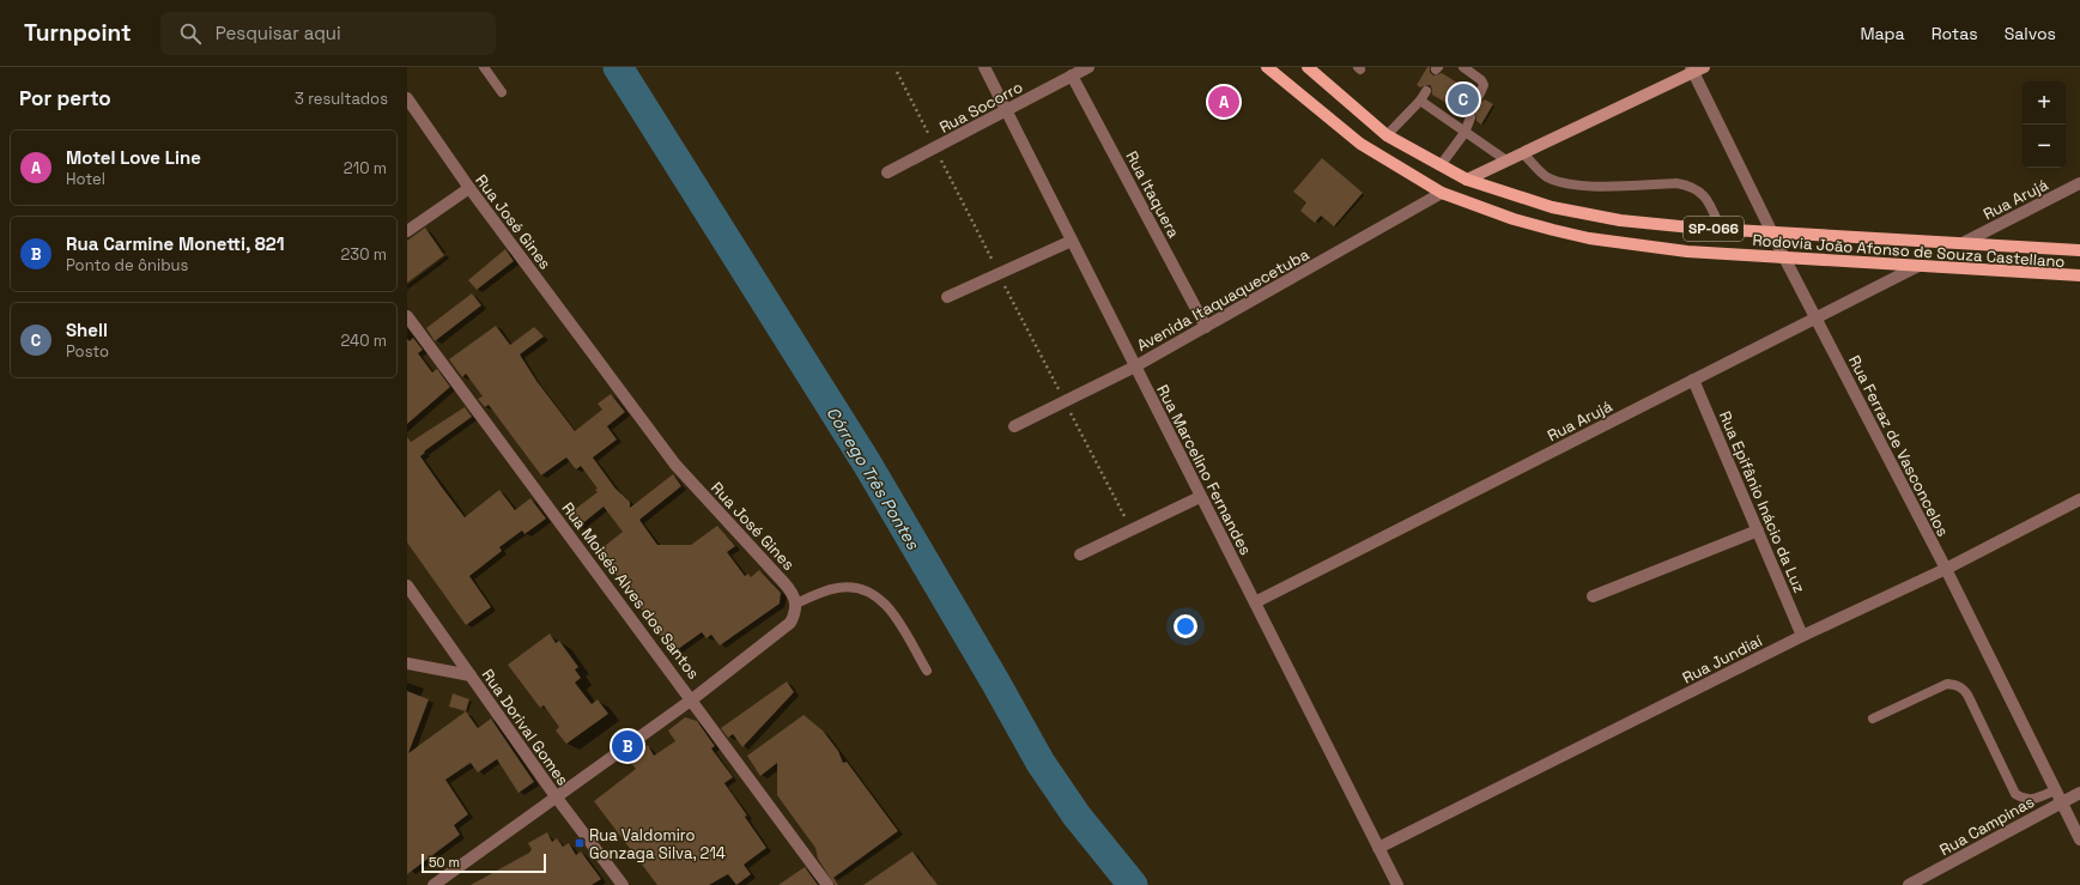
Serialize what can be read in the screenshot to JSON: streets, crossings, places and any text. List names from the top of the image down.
{
  "streets": {
    "main road": ["SP-066", "Rodovia João Afonso de Souza Castellano"],
    "street": [
      "Rua Socorro",
      "Rua Itaquera",
      "Rua Arujá",
      "Rua José Gines",
      "Avenida Itaquaquecetuba",
      "Rua Ferraz de Vasconcelos",
      "Rua Marcelino Fernandes",
      "Rua Epifânio Inácio da Luz",
      "Rua Moisés Alves dos Santos",
      "Rua Jundiaí",
      "Rua Dorival Gomes",
      "Rua Campinas"
    ]
  },
  "crossings": [
    ["Rua Socorro", "Rua Itaquera"],
    ["Rua Socorro", "Rua Marcelino Fernandes"],
    ["Rua Itaquera", "Avenida Itaquaquecetuba"],
    ["Rua Arujá", "Rodovia João Afonso de Souza Castellano"],
    ["Rua Arujá", "Rua Ferraz de Vasconcelos"],
    ["Rua Arujá", "Rua Marcelino Fernandes"],
    ["Rua Arujá", "Rua Epifânio Inácio da Luz"],
    ["Rodovia João Afonso de Souza Castellano", "Avenida Itaquaquecetuba"],
    ["Rodovia João Afonso de Souza Castellano", "Rua Ferraz de Vasconcelos"],
    ["Avenida Itaquaquecetuba", "Rua Marcelino Fernandes"],
    ["Rua Ferraz de Vasconcelos", "Rua Jundiaí"],
    ["Rua Ferraz de Vasconcelos", "Rua Campinas"],
    ["Rua Marcelino Fernandes", "Rua Jundiaí"],
    ["Rua Epifânio Inácio da Luz", "Rua Jundiaí"]
  ],
  "water": ["Córrego Três Pontes"],
  "places": {
    "transit": ["Rua Valdomiro Gonzaga Silva, 214"]
  },
  "scale_bar": "50 m",
  "page": {
    "header": "Turnpoint",
    "search": "Pesquisar aqui",
    "nav": ["Mapa", "Rotas", "Salvos"],
    "heading": ["Por perto", "3 resultados"],
    "map_buttons": ["+", "−"],
    "pins": ["C", "A", "B"],
    "list": [
      {
        "mark": "A",
        "name": "Motel Love Line",
        "note": "Hotel",
        "value": "210 m"
      },
      {
        "mark": "B",
        "name": "Rua Carmine Monetti, 821",
        "note": "Ponto de ônibus",
        "value": "230 m"
      },
      {
        "mark": "C",
        "name": "Shell",
        "note": "Posto",
        "value": "240 m"
      }
    ],
    "scale": "50 m"
  }
}
